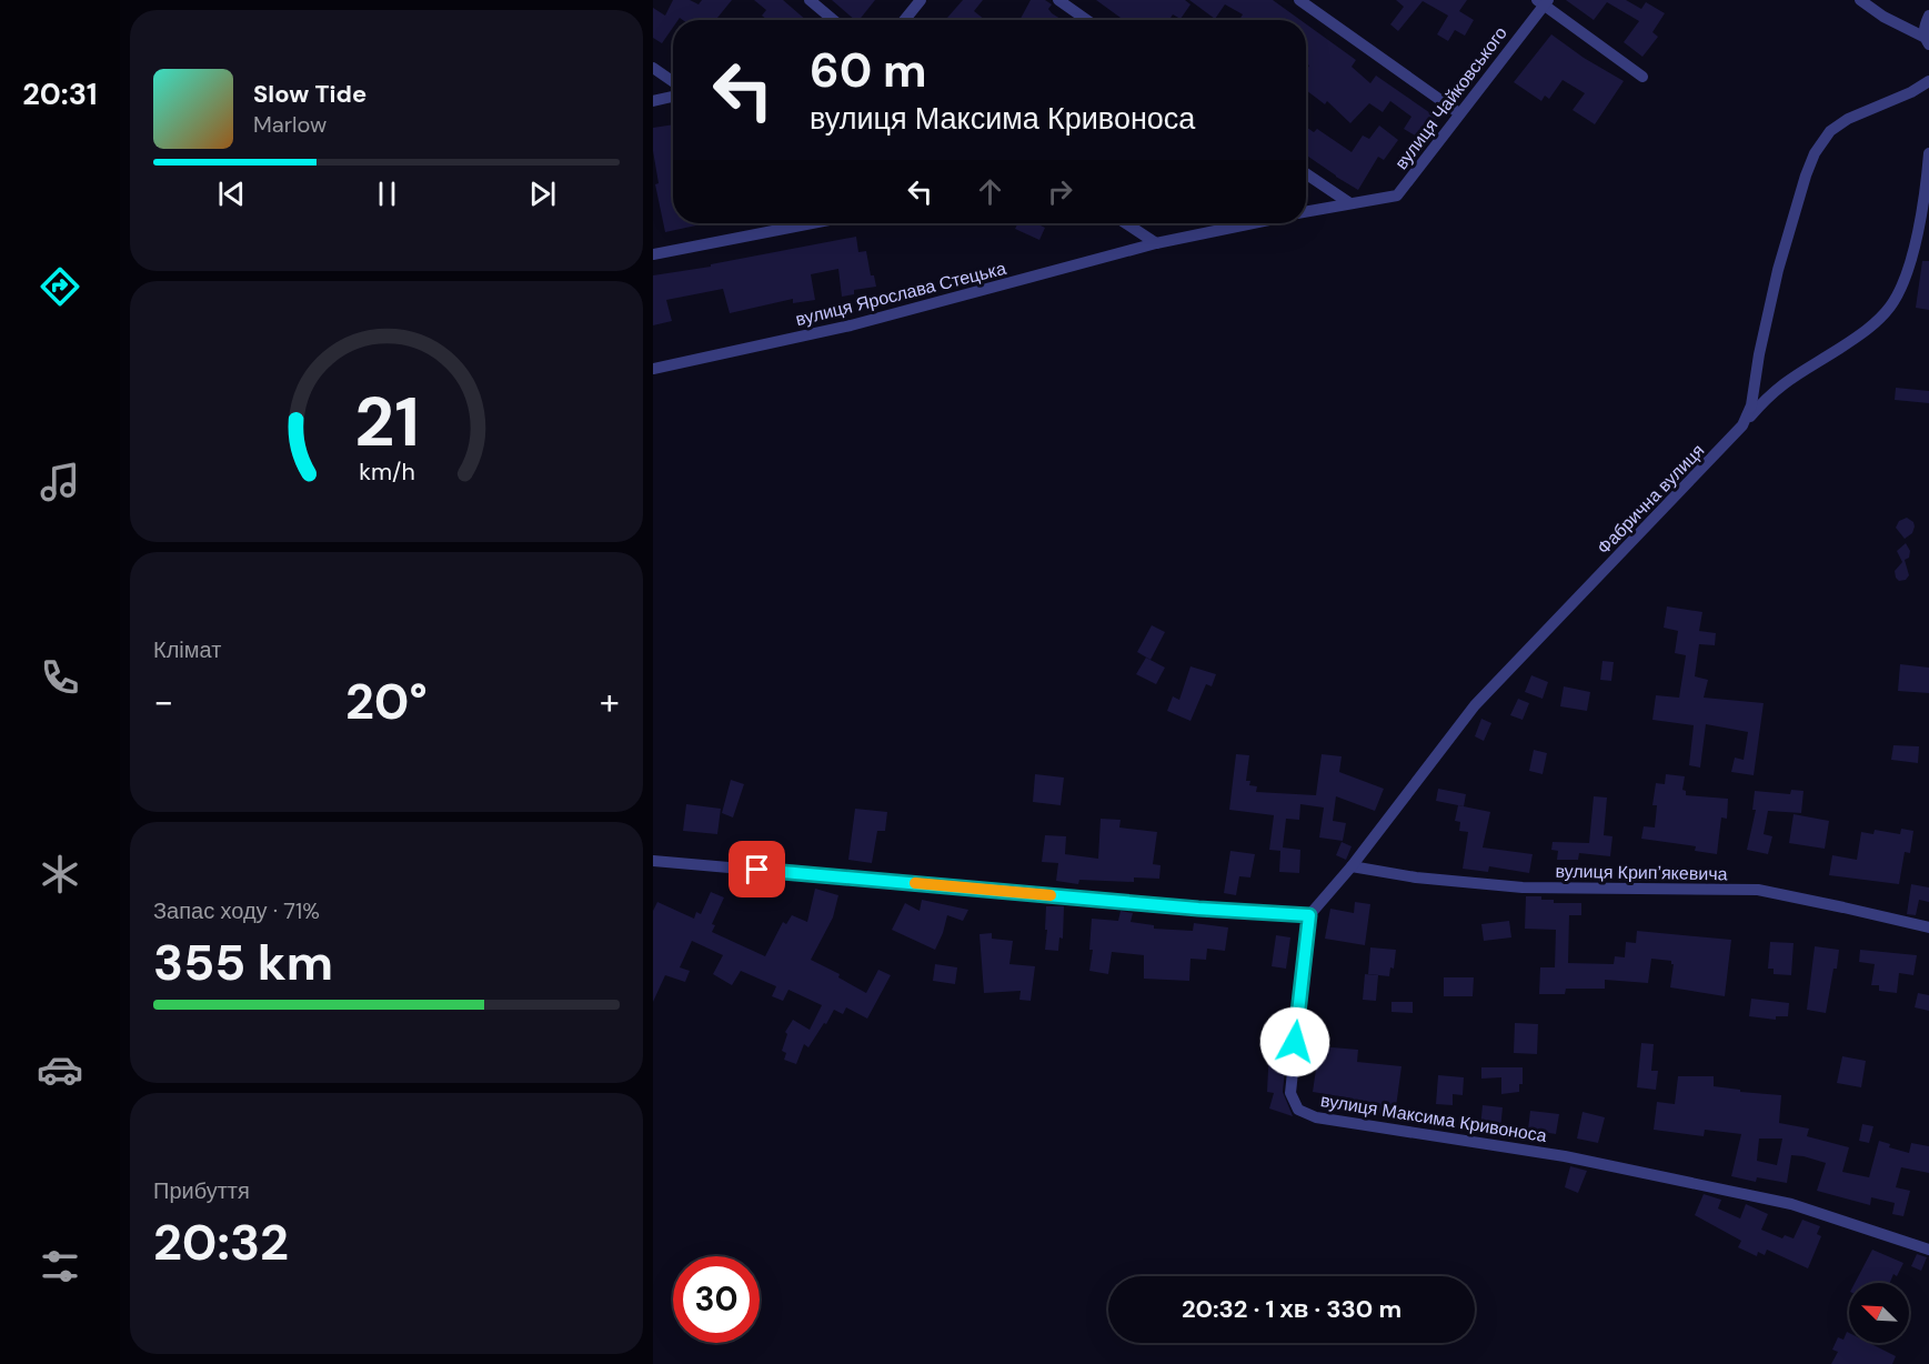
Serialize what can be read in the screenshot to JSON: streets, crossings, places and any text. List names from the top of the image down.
{
  "streets": {
    "street": [
      "вулиця Чайковського",
      "вулиця Ярослава Стецька",
      "Фабрична вулиця",
      "вулиця Крипʼякевича",
      "вулиця Максима Кривоноса"
    ]
  },
  "crossings": [
    ["Фабрична вулиця", "вулиця Крипʼякевича"],
    ["Фабрична вулиця", "вулиця Максима Кривоноса"]
  ],
  "north": "top left",
  "page": {
    "tabs": "20:31",
    "turn": ["60 m", "вулиця Максима Кривоноса"],
    "song": ["Slow Tide", "Marlow"],
    "tile": [
      "Клімат",
      ["Запас ходу · 71%", "355 km"],
      ["Прибуття", "20:32"]
    ],
    "heat": ["−", "20°", "+"],
    "limit": "30",
    "trip": "20:32 · 1 хв · 330 m",
    "gauge": ["21", "km/h"]
  }
}
